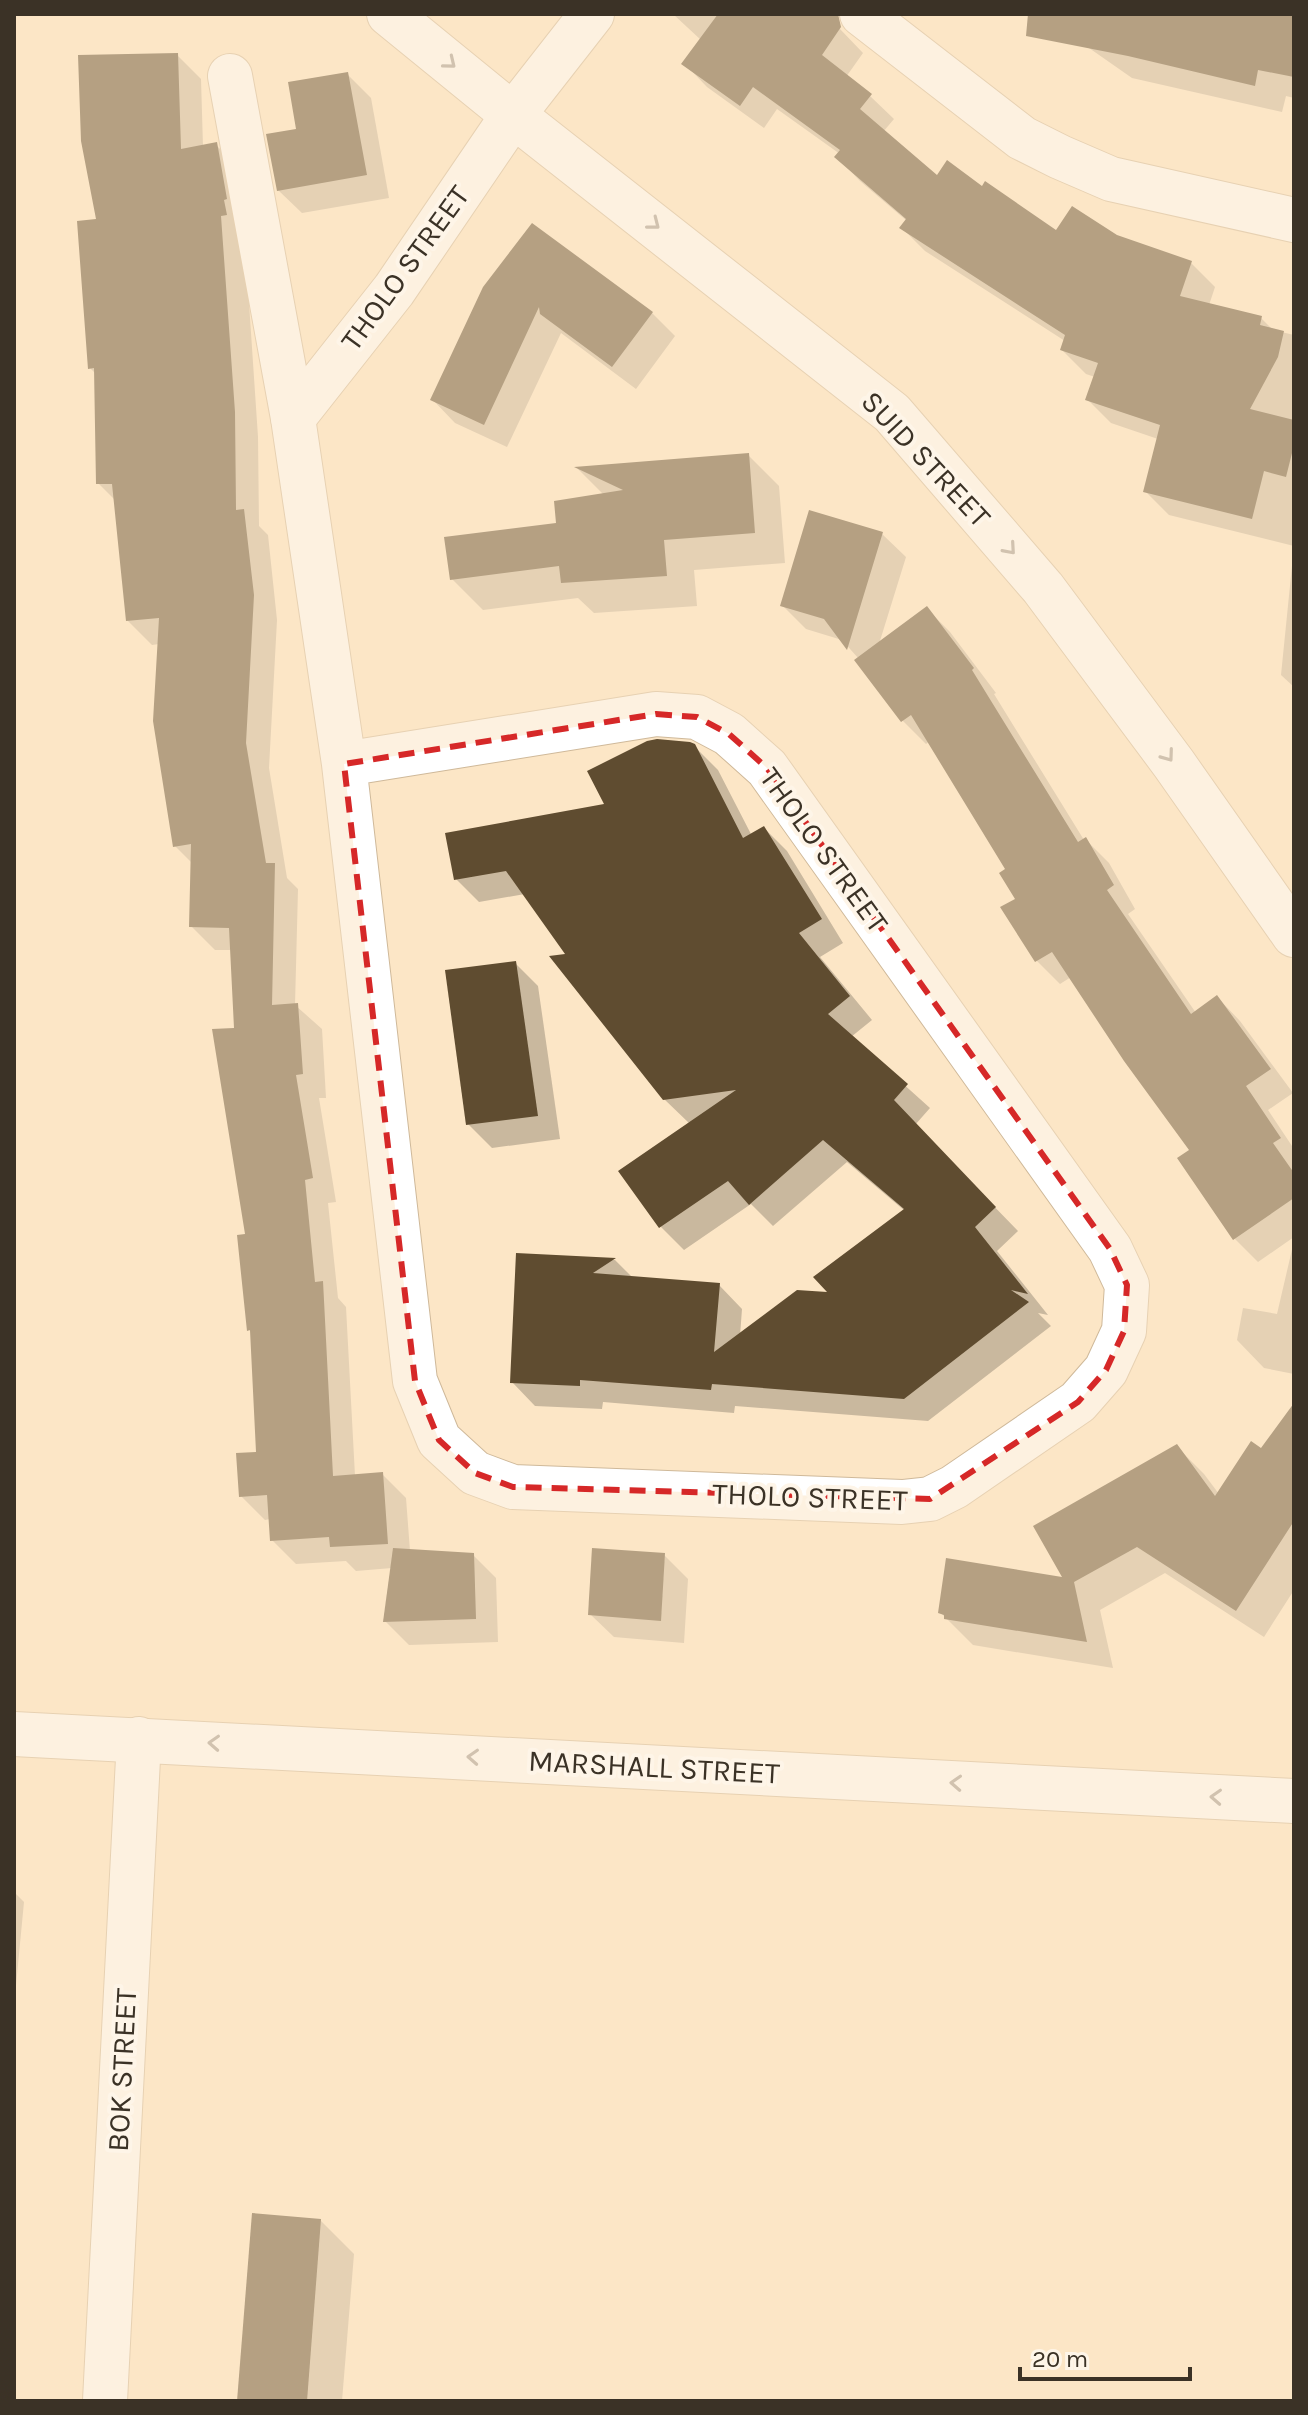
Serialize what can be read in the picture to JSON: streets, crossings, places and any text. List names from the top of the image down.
{
  "streets": {
    "street": [
      "THOLO STREET",
      "SUID STREET",
      "MARSHALL STREET",
      "BOK STREET"
    ]
  },
  "crossings": [
    ["THOLO STREET", "SUID STREET"],
    ["MARSHALL STREET", "BOK STREET"]
  ],
  "one_way": ["MARSHALL STREET"],
  "scale_bar": "20 m"
}
